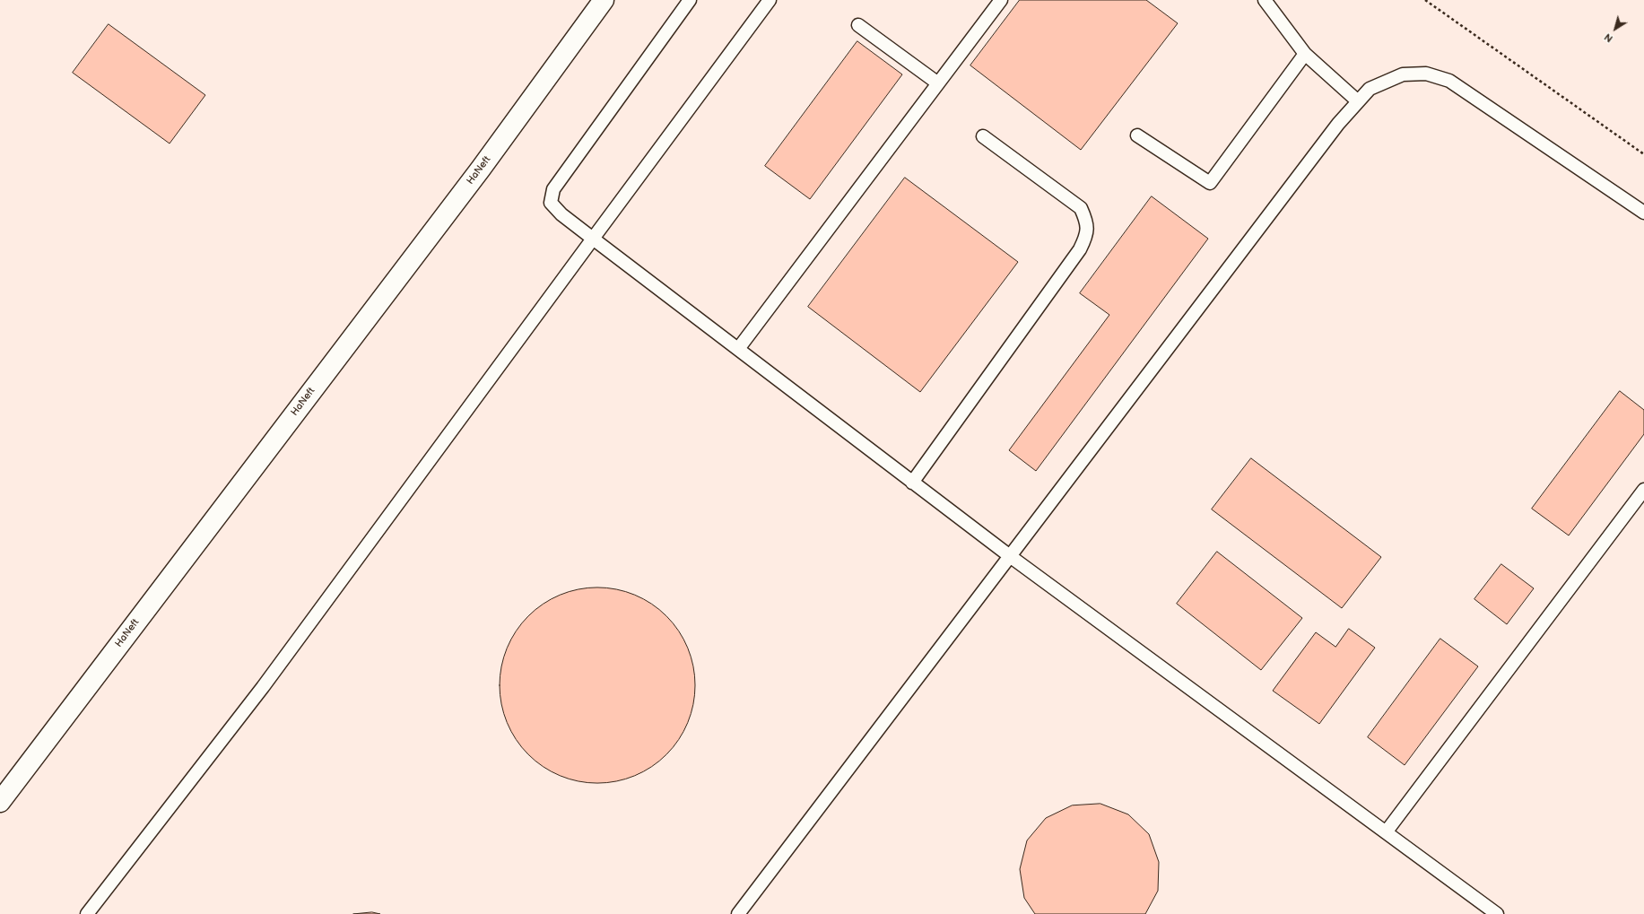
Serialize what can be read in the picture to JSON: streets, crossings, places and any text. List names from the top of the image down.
{
  "streets": {
    "street": ["HaNeft"]
  },
  "north": "bottom left"
}
